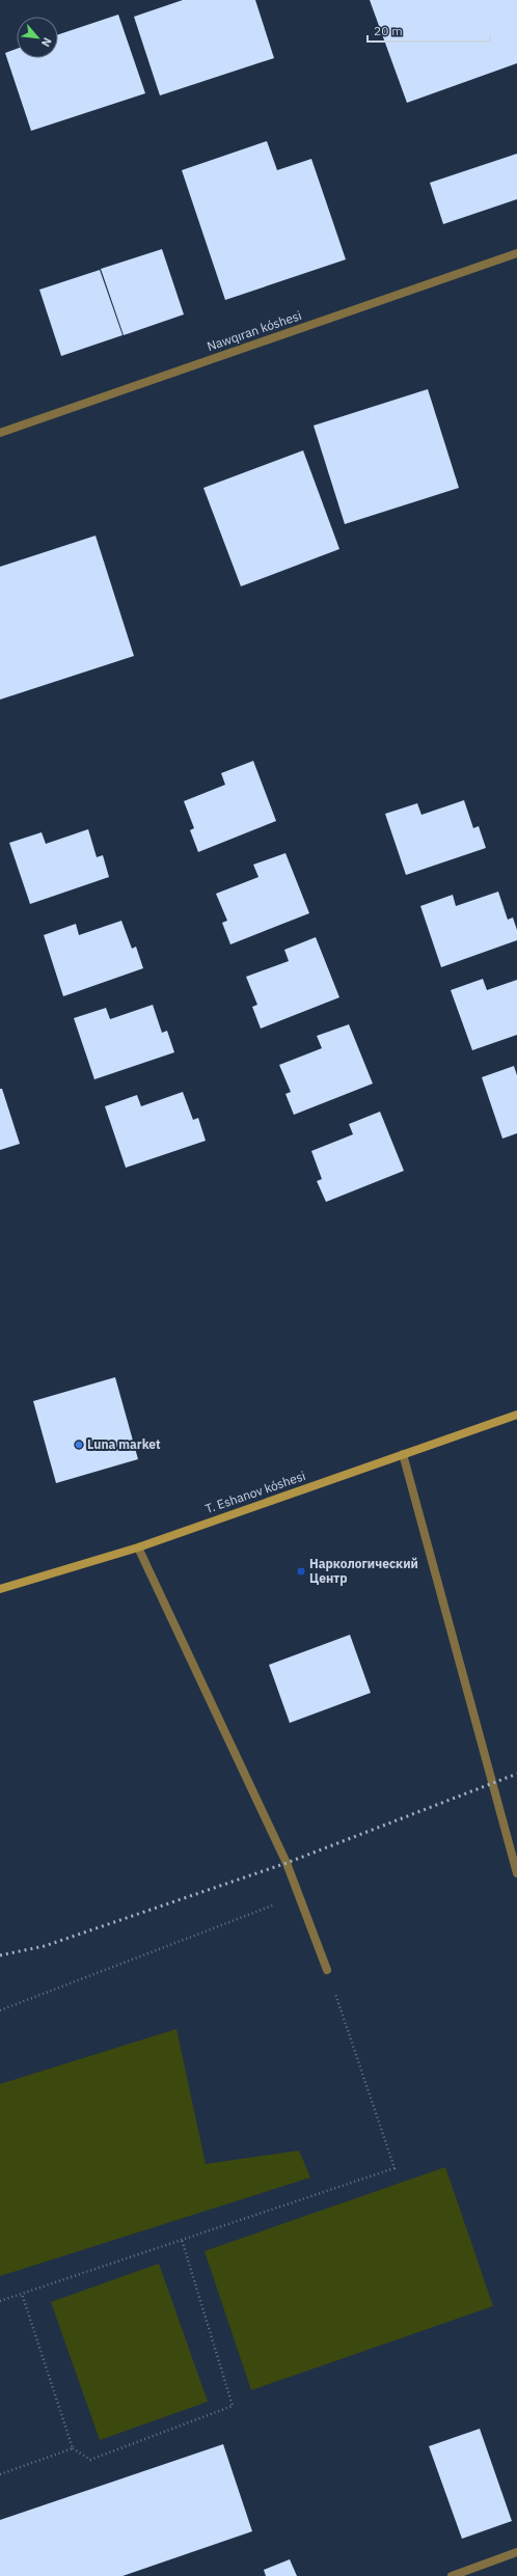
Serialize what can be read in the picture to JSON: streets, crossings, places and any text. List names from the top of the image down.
{
  "streets": {
    "main road": ["T. Eshanov kóshesi"],
    "street": ["Nawqıran kóshesi"]
  },
  "places": {
    "other": ["Luna market"],
    "transit": ["Наркологический Центр"]
  },
  "scale_bar": "20 m",
  "north": "bottom right"
}
